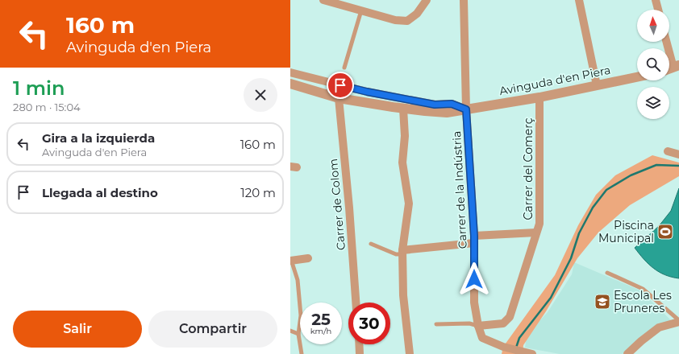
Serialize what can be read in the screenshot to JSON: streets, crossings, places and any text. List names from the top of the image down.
{
  "streets": {
    "street": [
      "Avinguda d'en Piera",
      "Carrer del Comerç",
      "Carrer de la Indústria",
      "Carrer de Colom"
    ]
  },
  "crossings": [
    ["Avinguda d'en Piera", "Carrer del Comerç"],
    ["Avinguda d'en Piera", "Carrer de la Indústria"],
    ["Avinguda d'en Piera", "Carrer de Colom"],
    ["Carrer del Comerç", "Carrer de la Indústria"]
  ],
  "places": {
    "sports": ["Piscina Municipal"],
    "school or university": ["Escola Les Pruneres"]
  },
  "north": "top",
  "page": {
    "turn": ["160 m", "Avinguda d'en Piera"],
    "heading": ["1 min", "280 m · 15:04"],
    "list": [
      {
        "name": "Gira a la izquierda",
        "note": "Avinguda d'en Piera",
        "value": "160 m"
      },
      {
        "name": "Llegada al destino",
        "value": "120 m"
      }
    ],
    "speed": "25 km/h",
    "limit": "30",
    "buttons": ["Salir", "Compartir"]
  }
}
